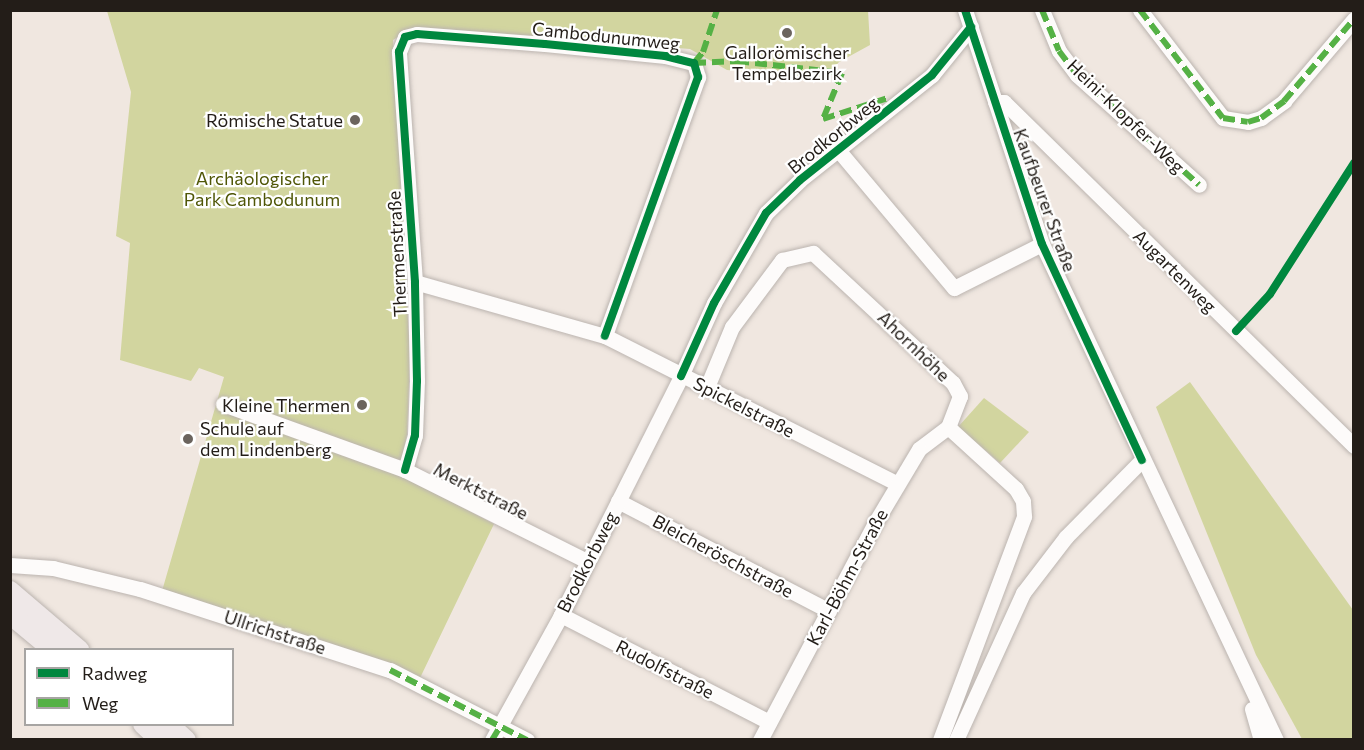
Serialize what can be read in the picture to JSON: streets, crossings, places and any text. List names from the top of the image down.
{
  "streets": {
    "street": [
      "Cambodunumweg",
      "Heini-Klopfer-Weg",
      "Brodkorbweg",
      "Kaufbeurer Straße",
      "Thermenstraße",
      "Augartenweg",
      "Ahornhöhe",
      "Spickelstraße",
      "Merktstraße",
      "Bleicheröschstraße",
      "Karl-Böhm-Straße",
      "Ullrichstraße",
      "Rudolfstraße"
    ]
  },
  "crossings": [
    ["Cambodunumweg", "Thermenstraße"],
    ["Cambodunumweg", "Spickelstraße"],
    ["Brodkorbweg", "Kaufbeurer Straße"],
    ["Brodkorbweg", "Spickelstraße"],
    ["Brodkorbweg", "Merktstraße"],
    ["Brodkorbweg", "Bleicheröschstraße"],
    ["Brodkorbweg", "Ullrichstraße"],
    ["Brodkorbweg", "Rudolfstraße"],
    ["Kaufbeurer Straße", "Augartenweg"],
    ["Thermenstraße", "Spickelstraße"],
    ["Thermenstraße", "Merktstraße"],
    ["Ahornhöhe", "Spickelstraße"],
    ["Ahornhöhe", "Karl-Böhm-Straße"],
    ["Spickelstraße", "Karl-Böhm-Straße"],
    ["Bleicheröschstraße", "Karl-Böhm-Straße"],
    ["Karl-Böhm-Straße", "Rudolfstraße"]
  ],
  "parks": ["Archäologischer Park Cambodunum"],
  "places": [
    "Gallorömischer Tempelbezirk",
    "Römische Statue",
    "Kleine Thermen",
    "Schule auf dem Lindenberg"
  ],
  "legend": ["Radweg", "Weg"]
}
